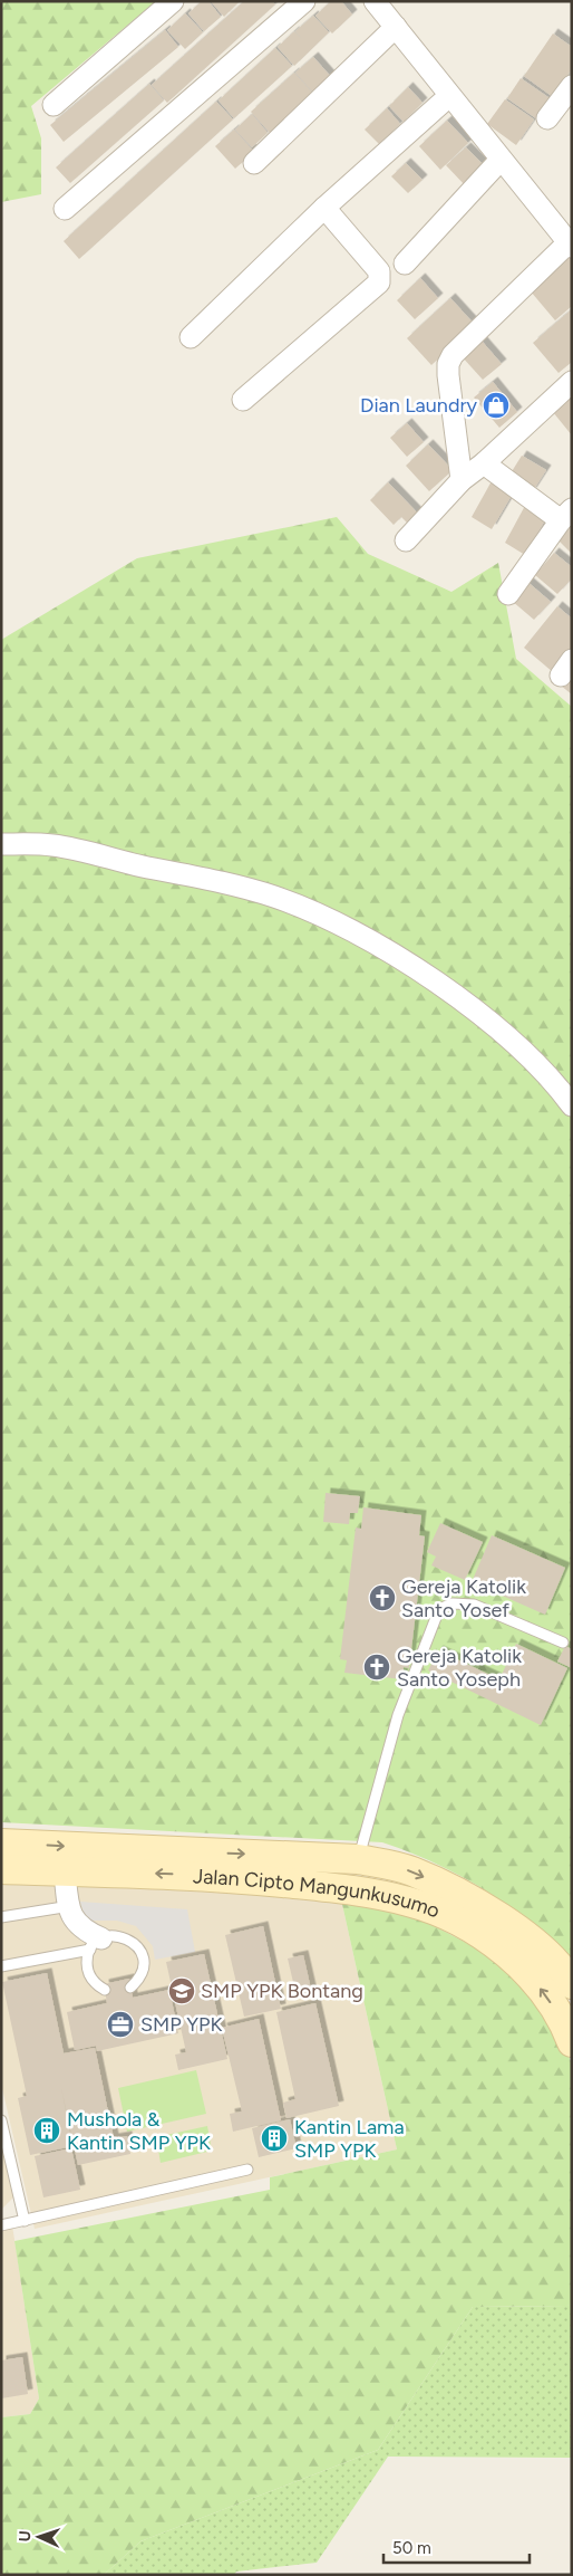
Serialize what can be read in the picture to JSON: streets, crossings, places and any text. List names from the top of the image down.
{
  "streets": {
    "street": ["Jalan Cipto Mangunkusumo"]
  },
  "places": {
    "shop": ["Dian Laundry"],
    "church": ["Gereja Katolik Santo Yosef", "Gereja Katolik Santo Yoseph"],
    "school or university": ["SMP YPK Bontang"],
    "office": ["SMP YPK"],
    "building": ["Mushola & Kantin SMP YPK", "Kantin Lama SMP YPK"]
  },
  "scale_bar": "50 m",
  "north": "left"
}
